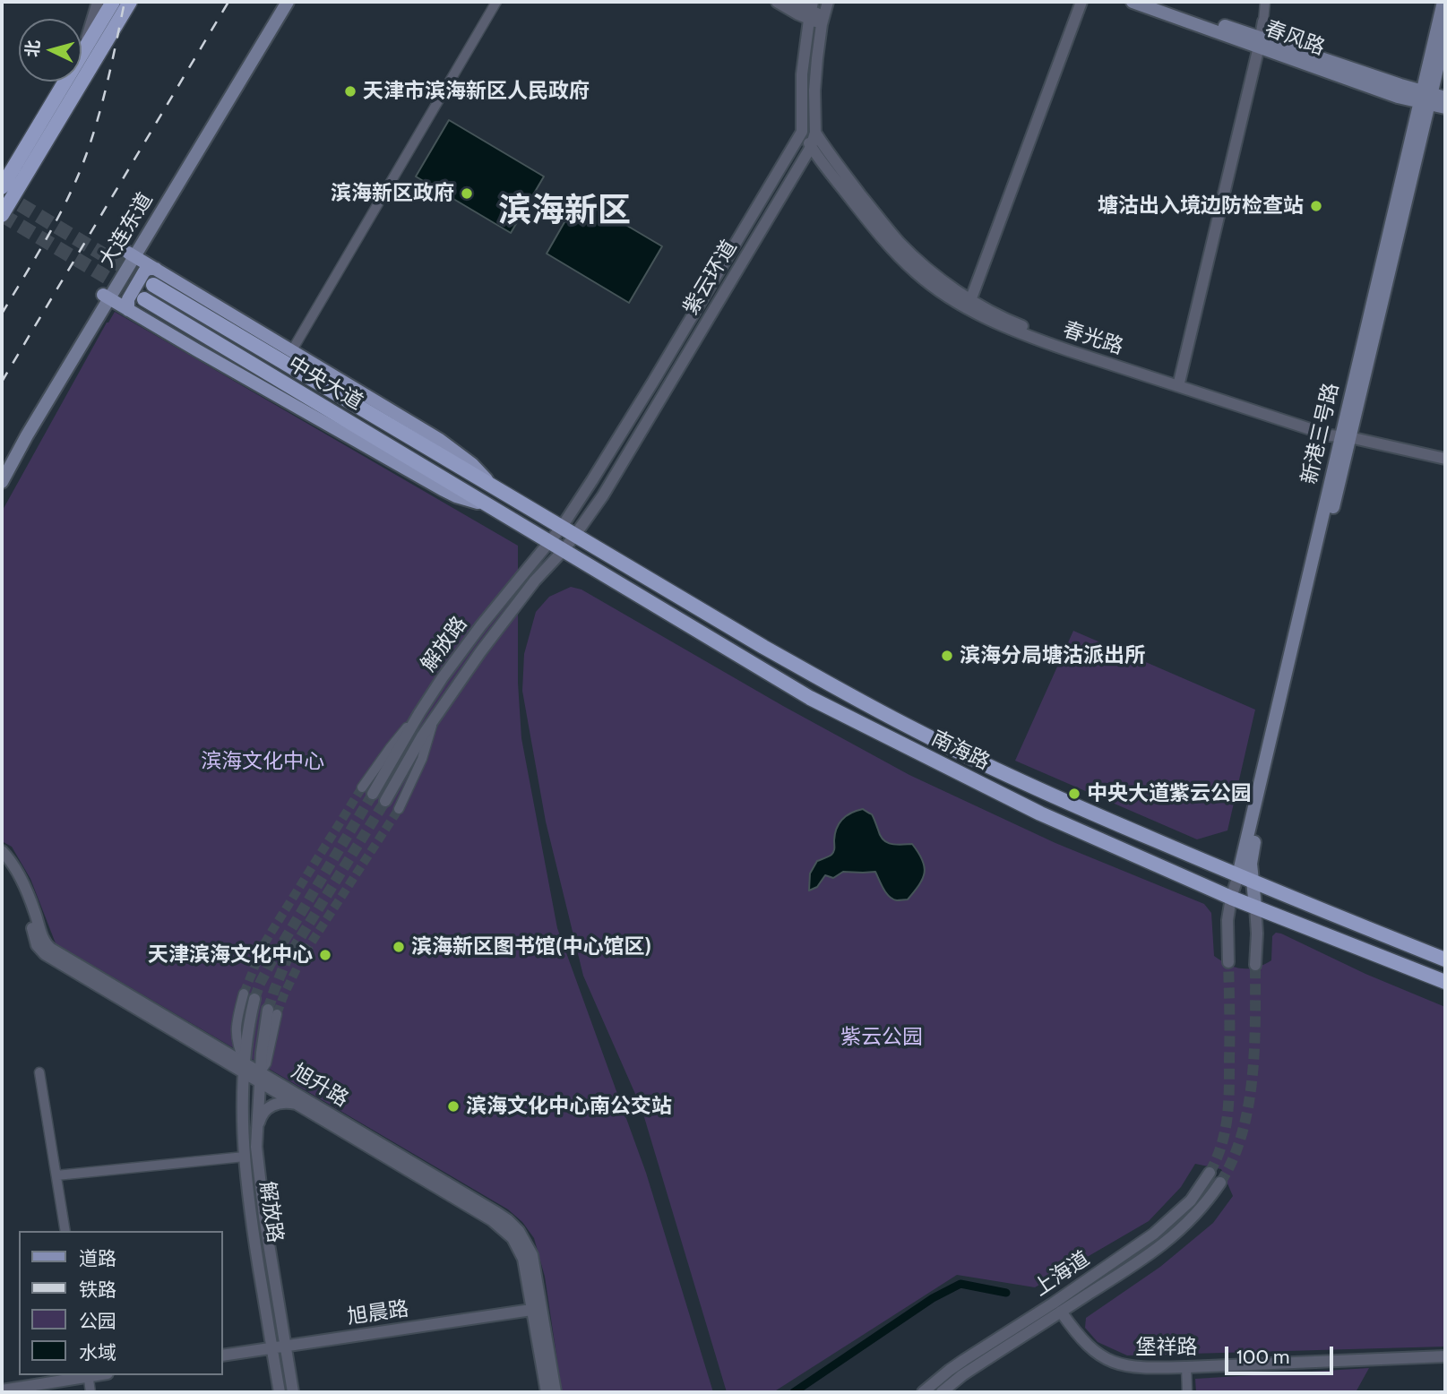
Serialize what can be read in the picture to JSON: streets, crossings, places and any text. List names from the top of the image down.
{
  "streets": {
    "highway": ["中央大道", "南海路"],
    "main road": ["春风路", "大连东道", "新港三号路"],
    "street": [
      "紫云环道",
      "春光路",
      "解放路",
      "旭升路",
      "上海道",
      "旭晨路",
      "堡祥路"
    ]
  },
  "crossings": [
    ["春风路", "新港三号路"],
    ["紫云环道", "春光路"],
    ["紫云环道", "解放路"],
    ["紫云环道", "南海路"],
    ["春光路", "新港三号路"],
    ["中央大道", "南海路"],
    ["新港三号路", "南海路"],
    ["解放路", "南海路"],
    ["解放路", "旭升路"],
    ["解放路", "旭晨路"],
    ["旭升路", "旭晨路"],
    ["上海道", "堡祥路"]
  ],
  "districts": ["滨海新区"],
  "parks": ["滨海文化中心", "紫云公园"],
  "places": [
    "天津市滨海新区人民政府",
    "滨海新区政府",
    "塘沽出入境边防检查站",
    "滨海分局塘沽派出所",
    "中央大道紫云公园",
    "滨海新区图书馆(中心馆区)",
    "天津滨海文化中心",
    "滨海文化中心南公交站"
  ],
  "legend": [
    "道路",
    "铁路",
    "公园",
    "水域"
  ],
  "scale_bar": "100 m",
  "north": "left"
}
